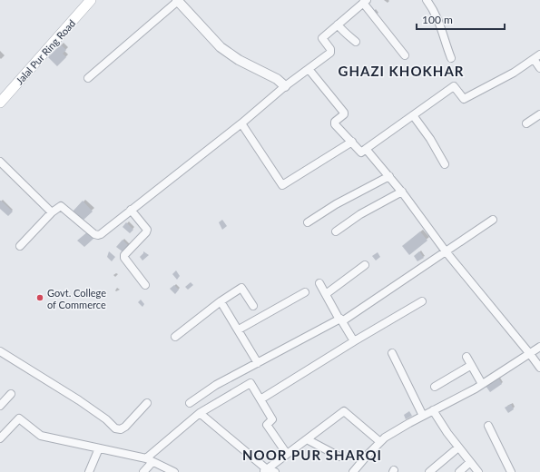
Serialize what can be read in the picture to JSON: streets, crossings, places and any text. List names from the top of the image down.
{
  "streets": {
    "main road": ["Jalal Pur Ring Road"]
  },
  "districts": ["GHAZI KHOKHAR", "NOOR PUR SHARQI"],
  "places": ["Govt. College of Commerce"],
  "scale_bar": "100 m"
}
